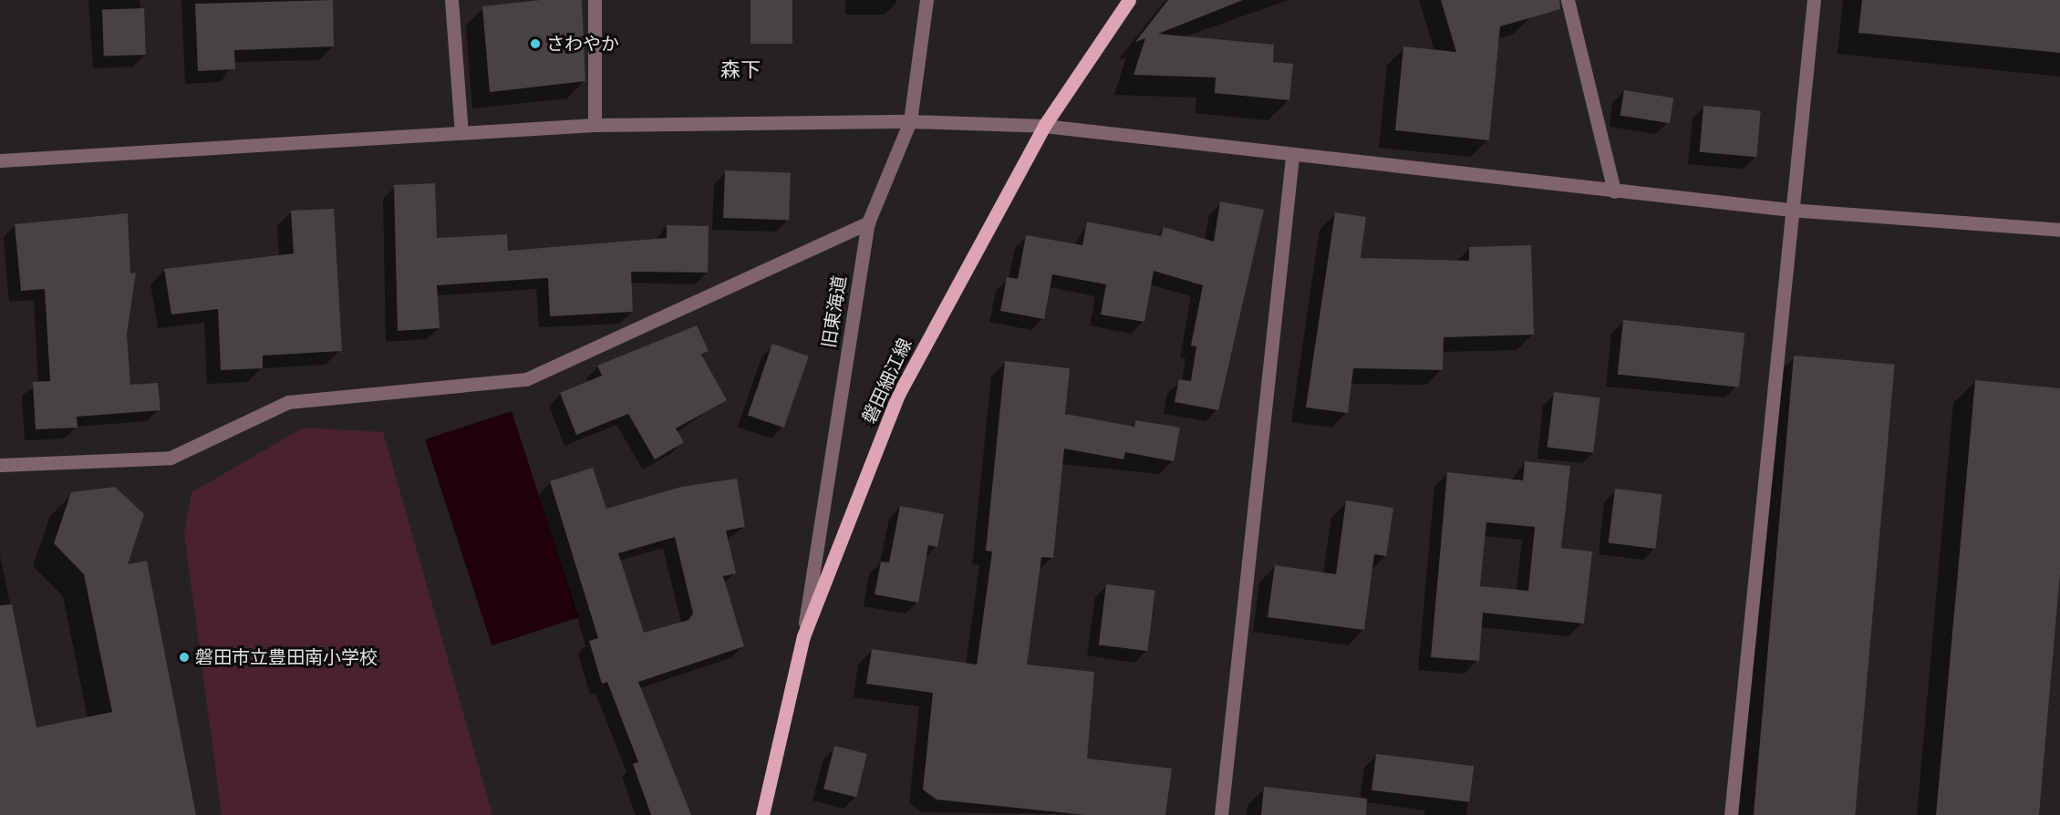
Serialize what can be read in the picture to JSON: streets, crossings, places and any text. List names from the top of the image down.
{
  "streets": {
    "main road": ["磐田細江線"],
    "street": ["旧東海道"]
  },
  "crossings": [
    ["旧東海道", "磐田細江線"]
  ],
  "districts": ["森下"],
  "places": ["さわやか", "磐田市立豊田南小学校"]
}
